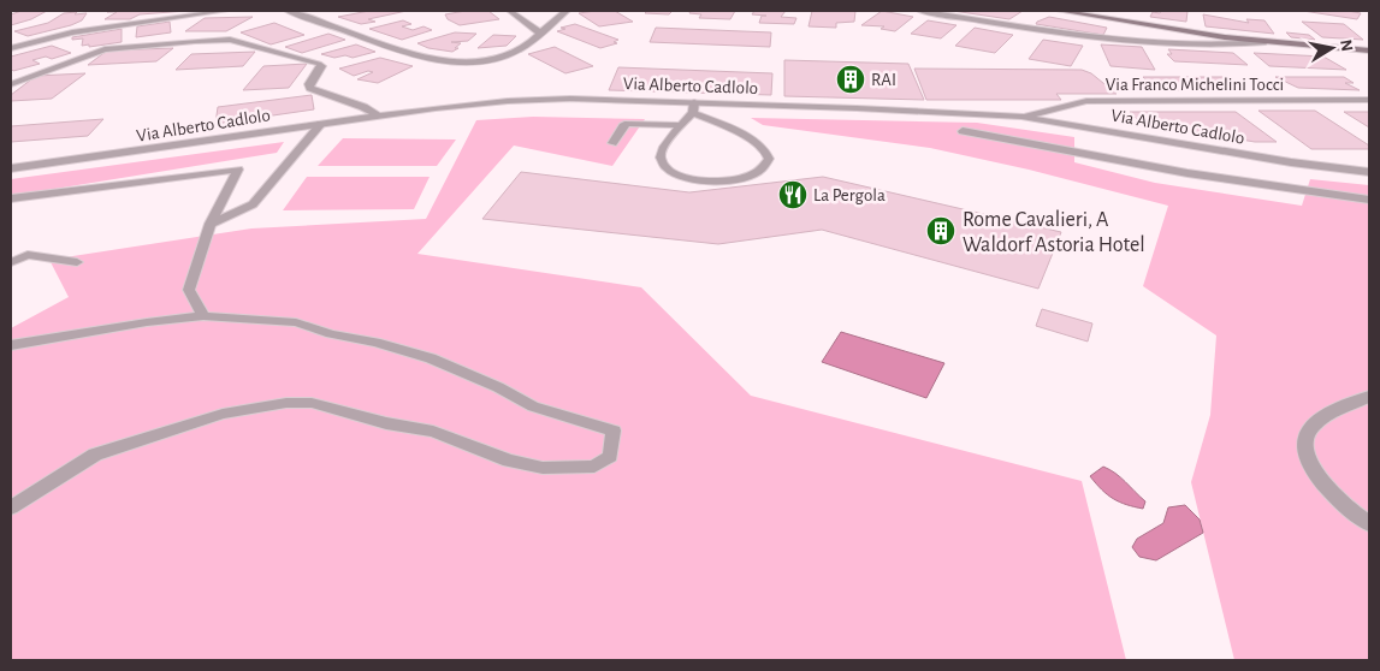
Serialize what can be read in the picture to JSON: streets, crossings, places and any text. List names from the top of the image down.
{
  "streets": {
    "street": ["Via Franco Michelini Tocci", "Via Alberto Cadlolo"]
  },
  "crossings": [
    ["Via Franco Michelini Tocci", "Via Alberto Cadlolo"]
  ],
  "places": {
    "building": ["RAI", "Rome Cavalieri, A Waldorf Astoria Hotel"],
    "restaurant": ["La Pergola"]
  },
  "north": "right"
}
